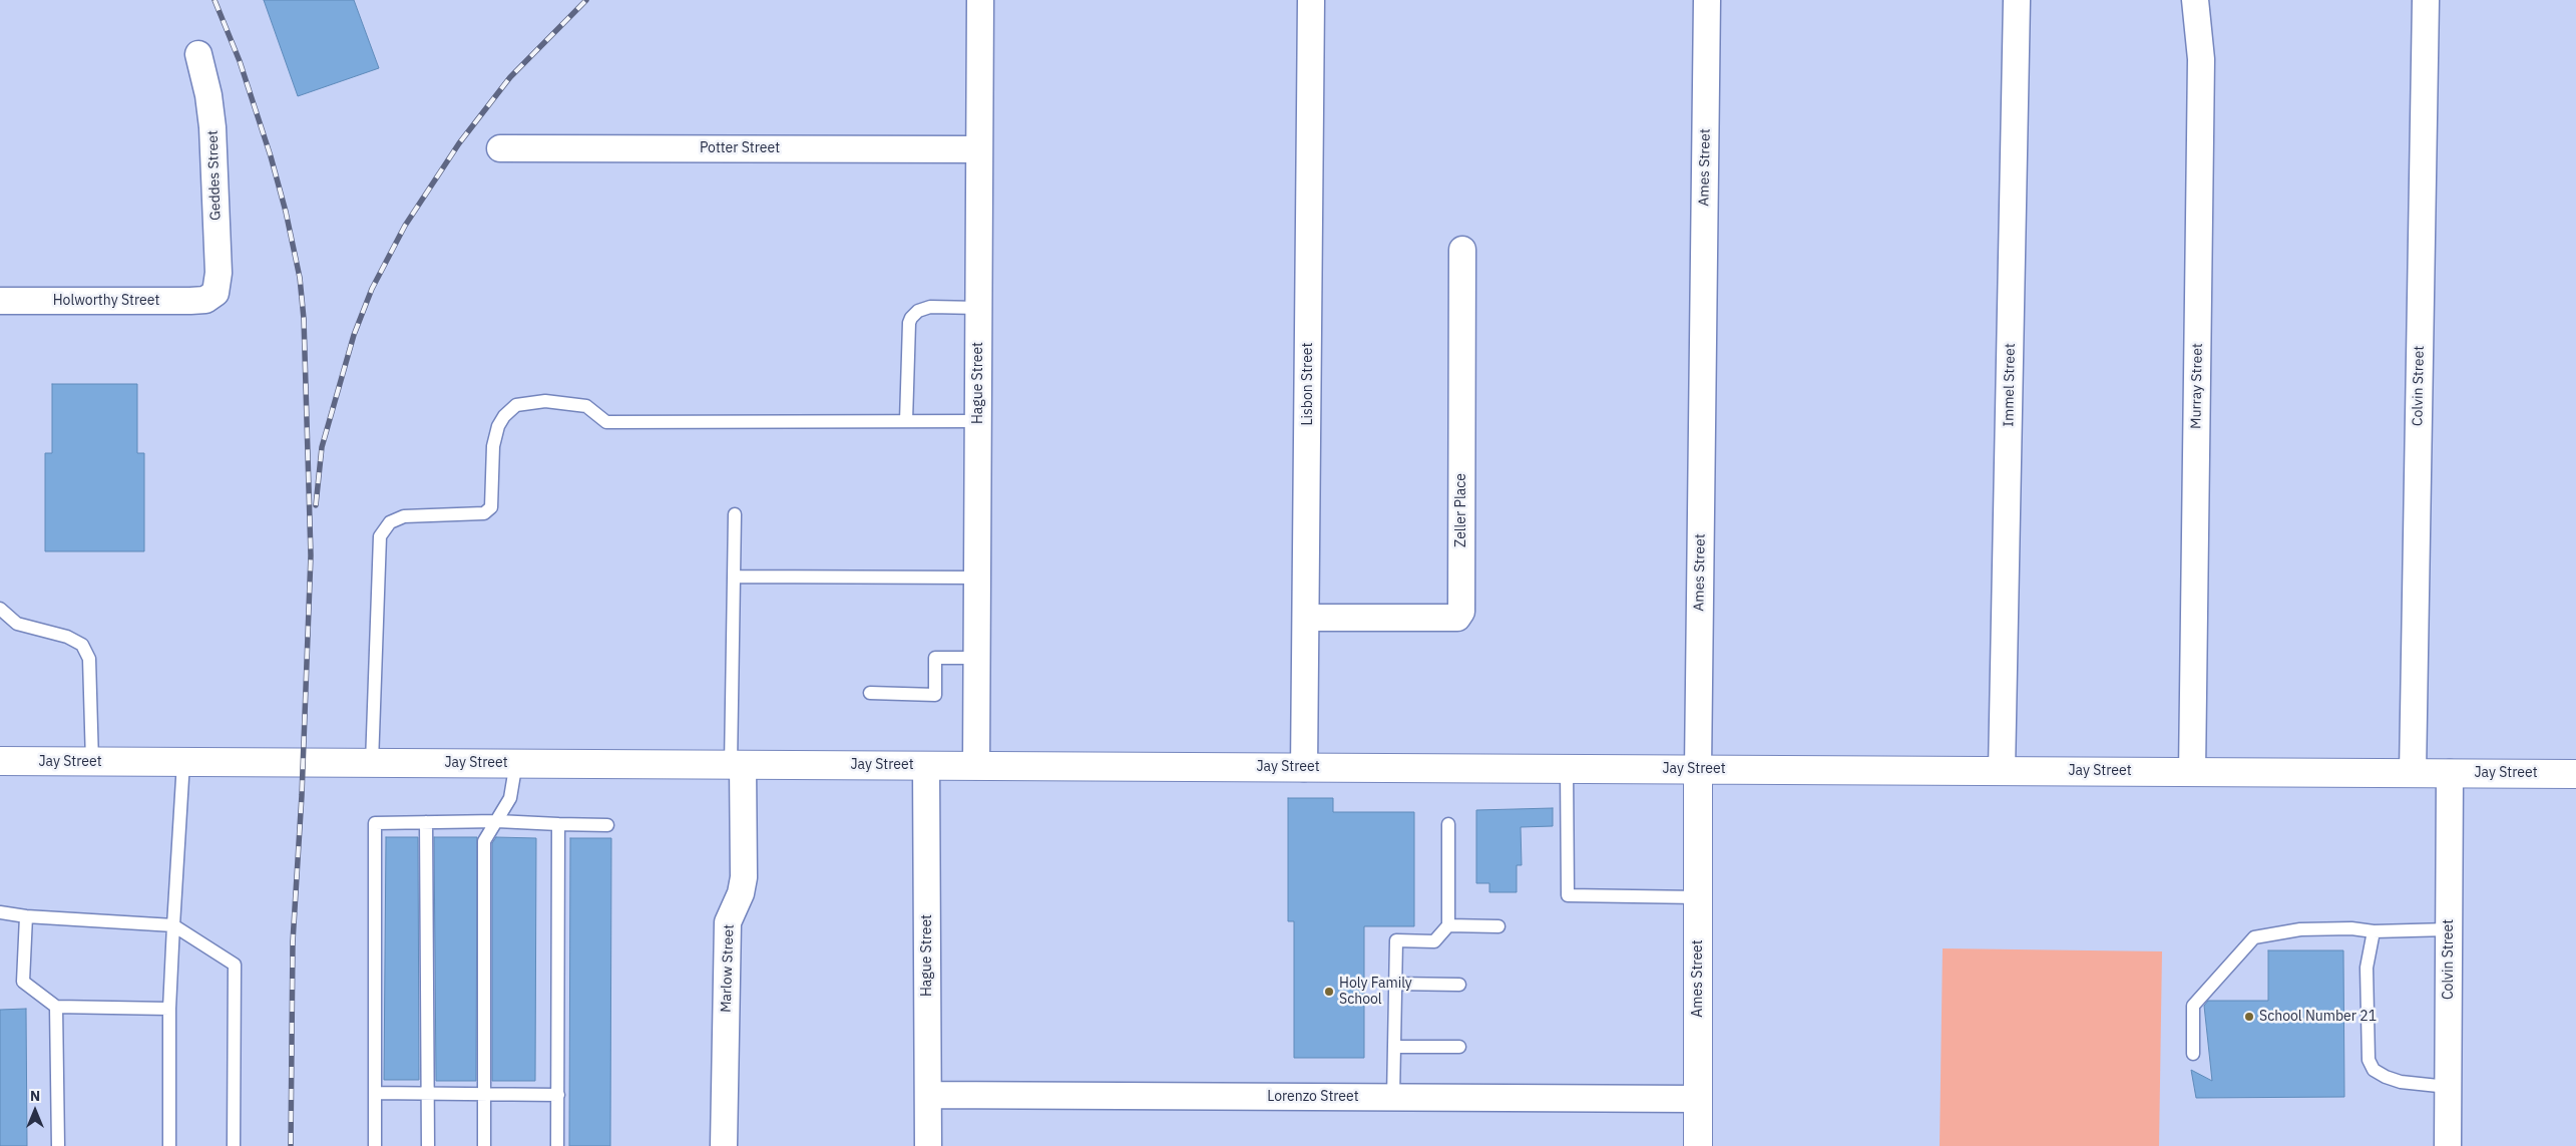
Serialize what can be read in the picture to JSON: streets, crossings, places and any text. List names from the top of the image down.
{
  "streets": {
    "street": [
      "Potter Street",
      "Ames Street",
      "Geddes Street",
      "Holworthy Street",
      "Hague Street",
      "Lisbon Street",
      "Immel Street",
      "Murray Street",
      "Colvin Street",
      "Zeller Place",
      "Jay Street",
      "Marlow Street",
      "Lorenzo Street"
    ]
  },
  "crossings": [
    ["Potter Street", "Hague Street"],
    ["Ames Street", "Jay Street"],
    ["Ames Street", "Lorenzo Street"],
    ["Geddes Street", "Holworthy Street"],
    ["Hague Street", "Jay Street"],
    ["Hague Street", "Lorenzo Street"],
    ["Lisbon Street", "Zeller Place"],
    ["Lisbon Street", "Jay Street"],
    ["Immel Street", "Jay Street"],
    ["Murray Street", "Jay Street"],
    ["Colvin Street", "Jay Street"],
    ["Jay Street", "Marlow Street"]
  ],
  "places": ["Holy Family School", "School Number 21"],
  "north": "top"
}
